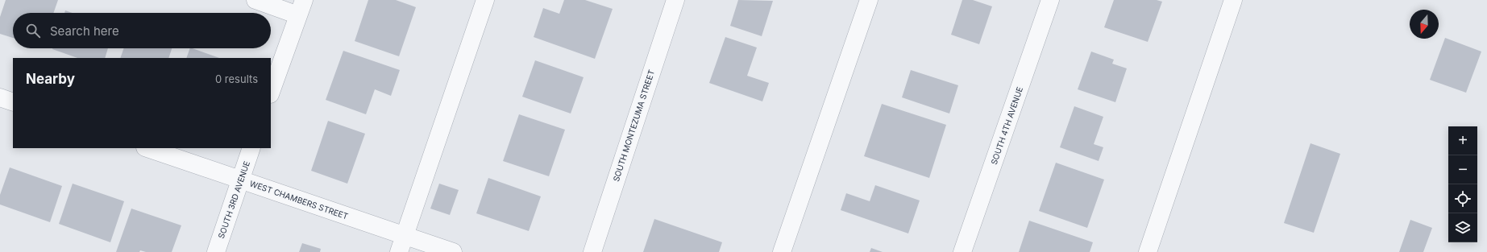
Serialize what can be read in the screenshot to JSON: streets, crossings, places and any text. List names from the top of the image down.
{
  "streets": {
    "street": [
      "SOUTH MONTEZUMA STREET",
      "SOUTH 4TH AVENUE",
      "SOUTH 3RD AVENUE",
      "WEST CHAMBERS STREET"
    ]
  },
  "crossings": [
    ["SOUTH 3RD AVENUE", "WEST CHAMBERS STREET"]
  ],
  "north": "bottom",
  "page": {
    "search": "Search here",
    "heading": ["Nearby", "0 results"],
    "map_buttons": ["+", "−"]
  }
}
